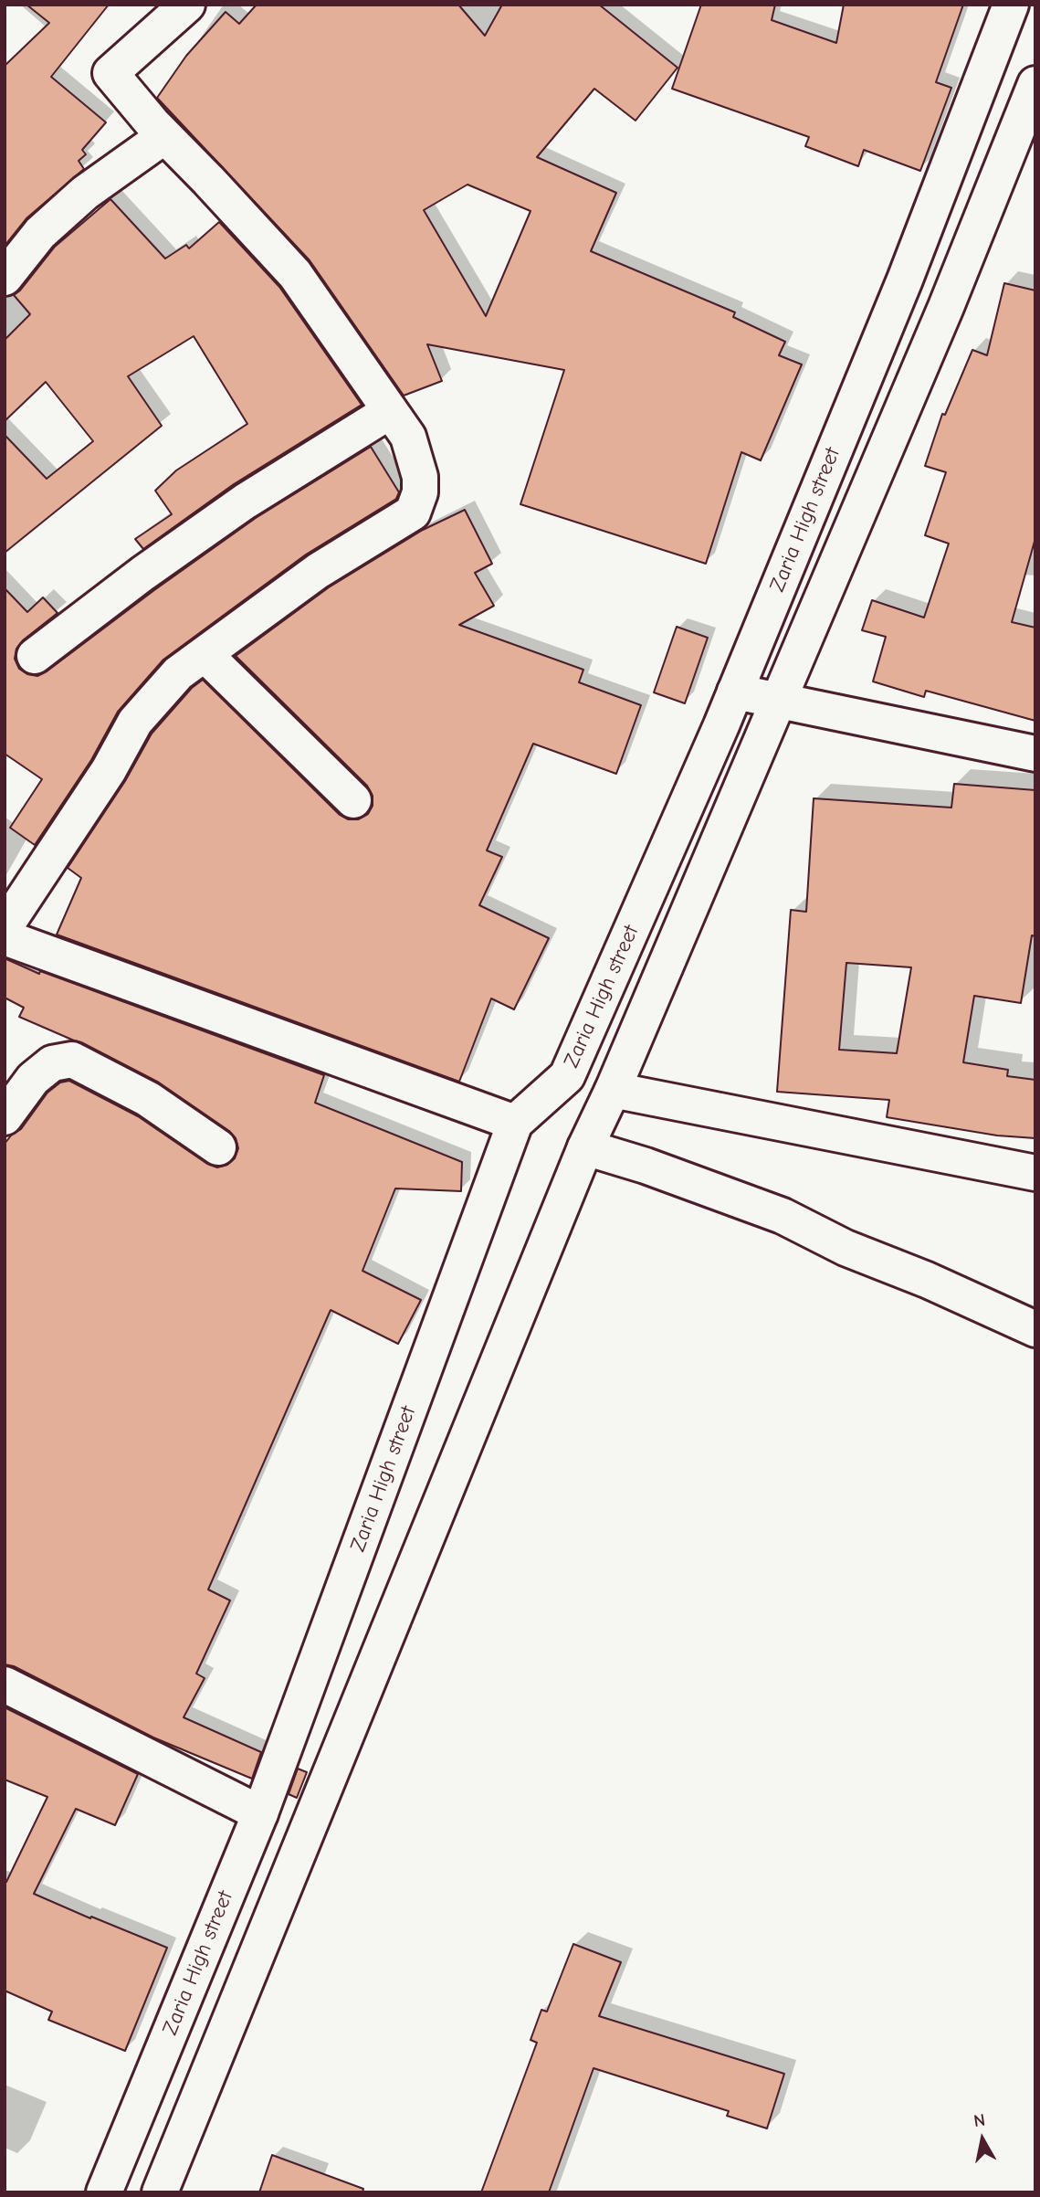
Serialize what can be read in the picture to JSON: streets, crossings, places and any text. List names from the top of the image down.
{
  "streets": {
    "main road": ["Zaria High street"]
  },
  "north": "top"
}
